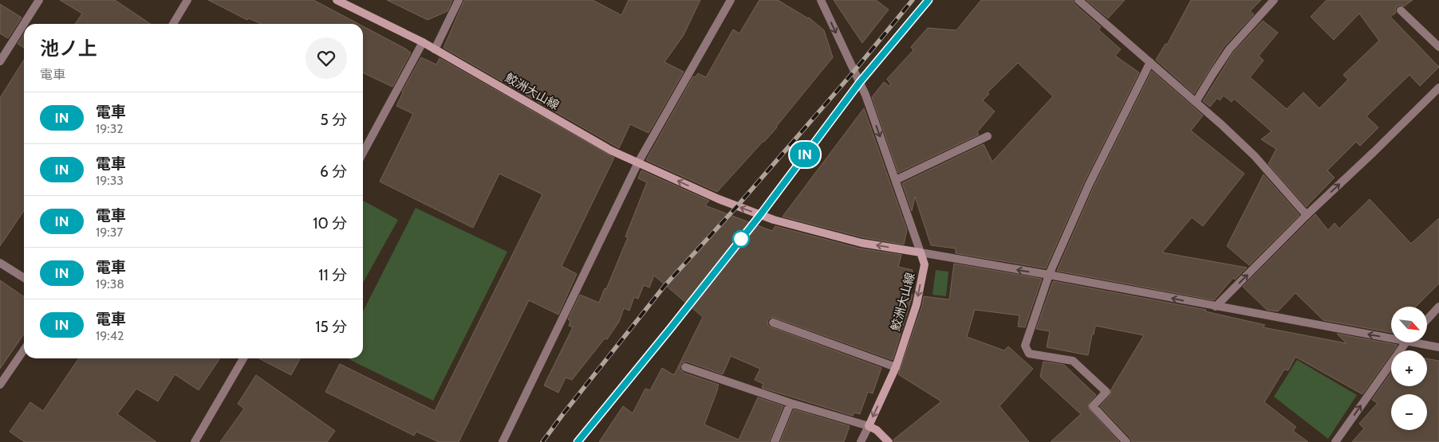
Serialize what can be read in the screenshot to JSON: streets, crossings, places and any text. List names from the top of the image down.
{
  "streets": {
    "main road": ["鮫洲大山線"]
  },
  "north": "bottom right",
  "page": {
    "on_map": "IN",
    "heading": ["池ノ上", "電車"],
    "list": [
      {
        "mark": "IN",
        "name": "電車",
        "note": "19:32",
        "value": "5 分"
      },
      {
        "mark": "IN",
        "name": "電車",
        "note": "19:33",
        "value": "6 分"
      },
      {
        "mark": "IN",
        "name": "電車",
        "note": "19:37",
        "value": "10 分"
      },
      {
        "mark": "IN",
        "name": "電車",
        "note": "19:38",
        "value": "11 分"
      },
      {
        "mark": "IN",
        "name": "電車",
        "note": "19:42",
        "value": "15 分"
      }
    ],
    "map_buttons": ["+", "−"]
  }
}
